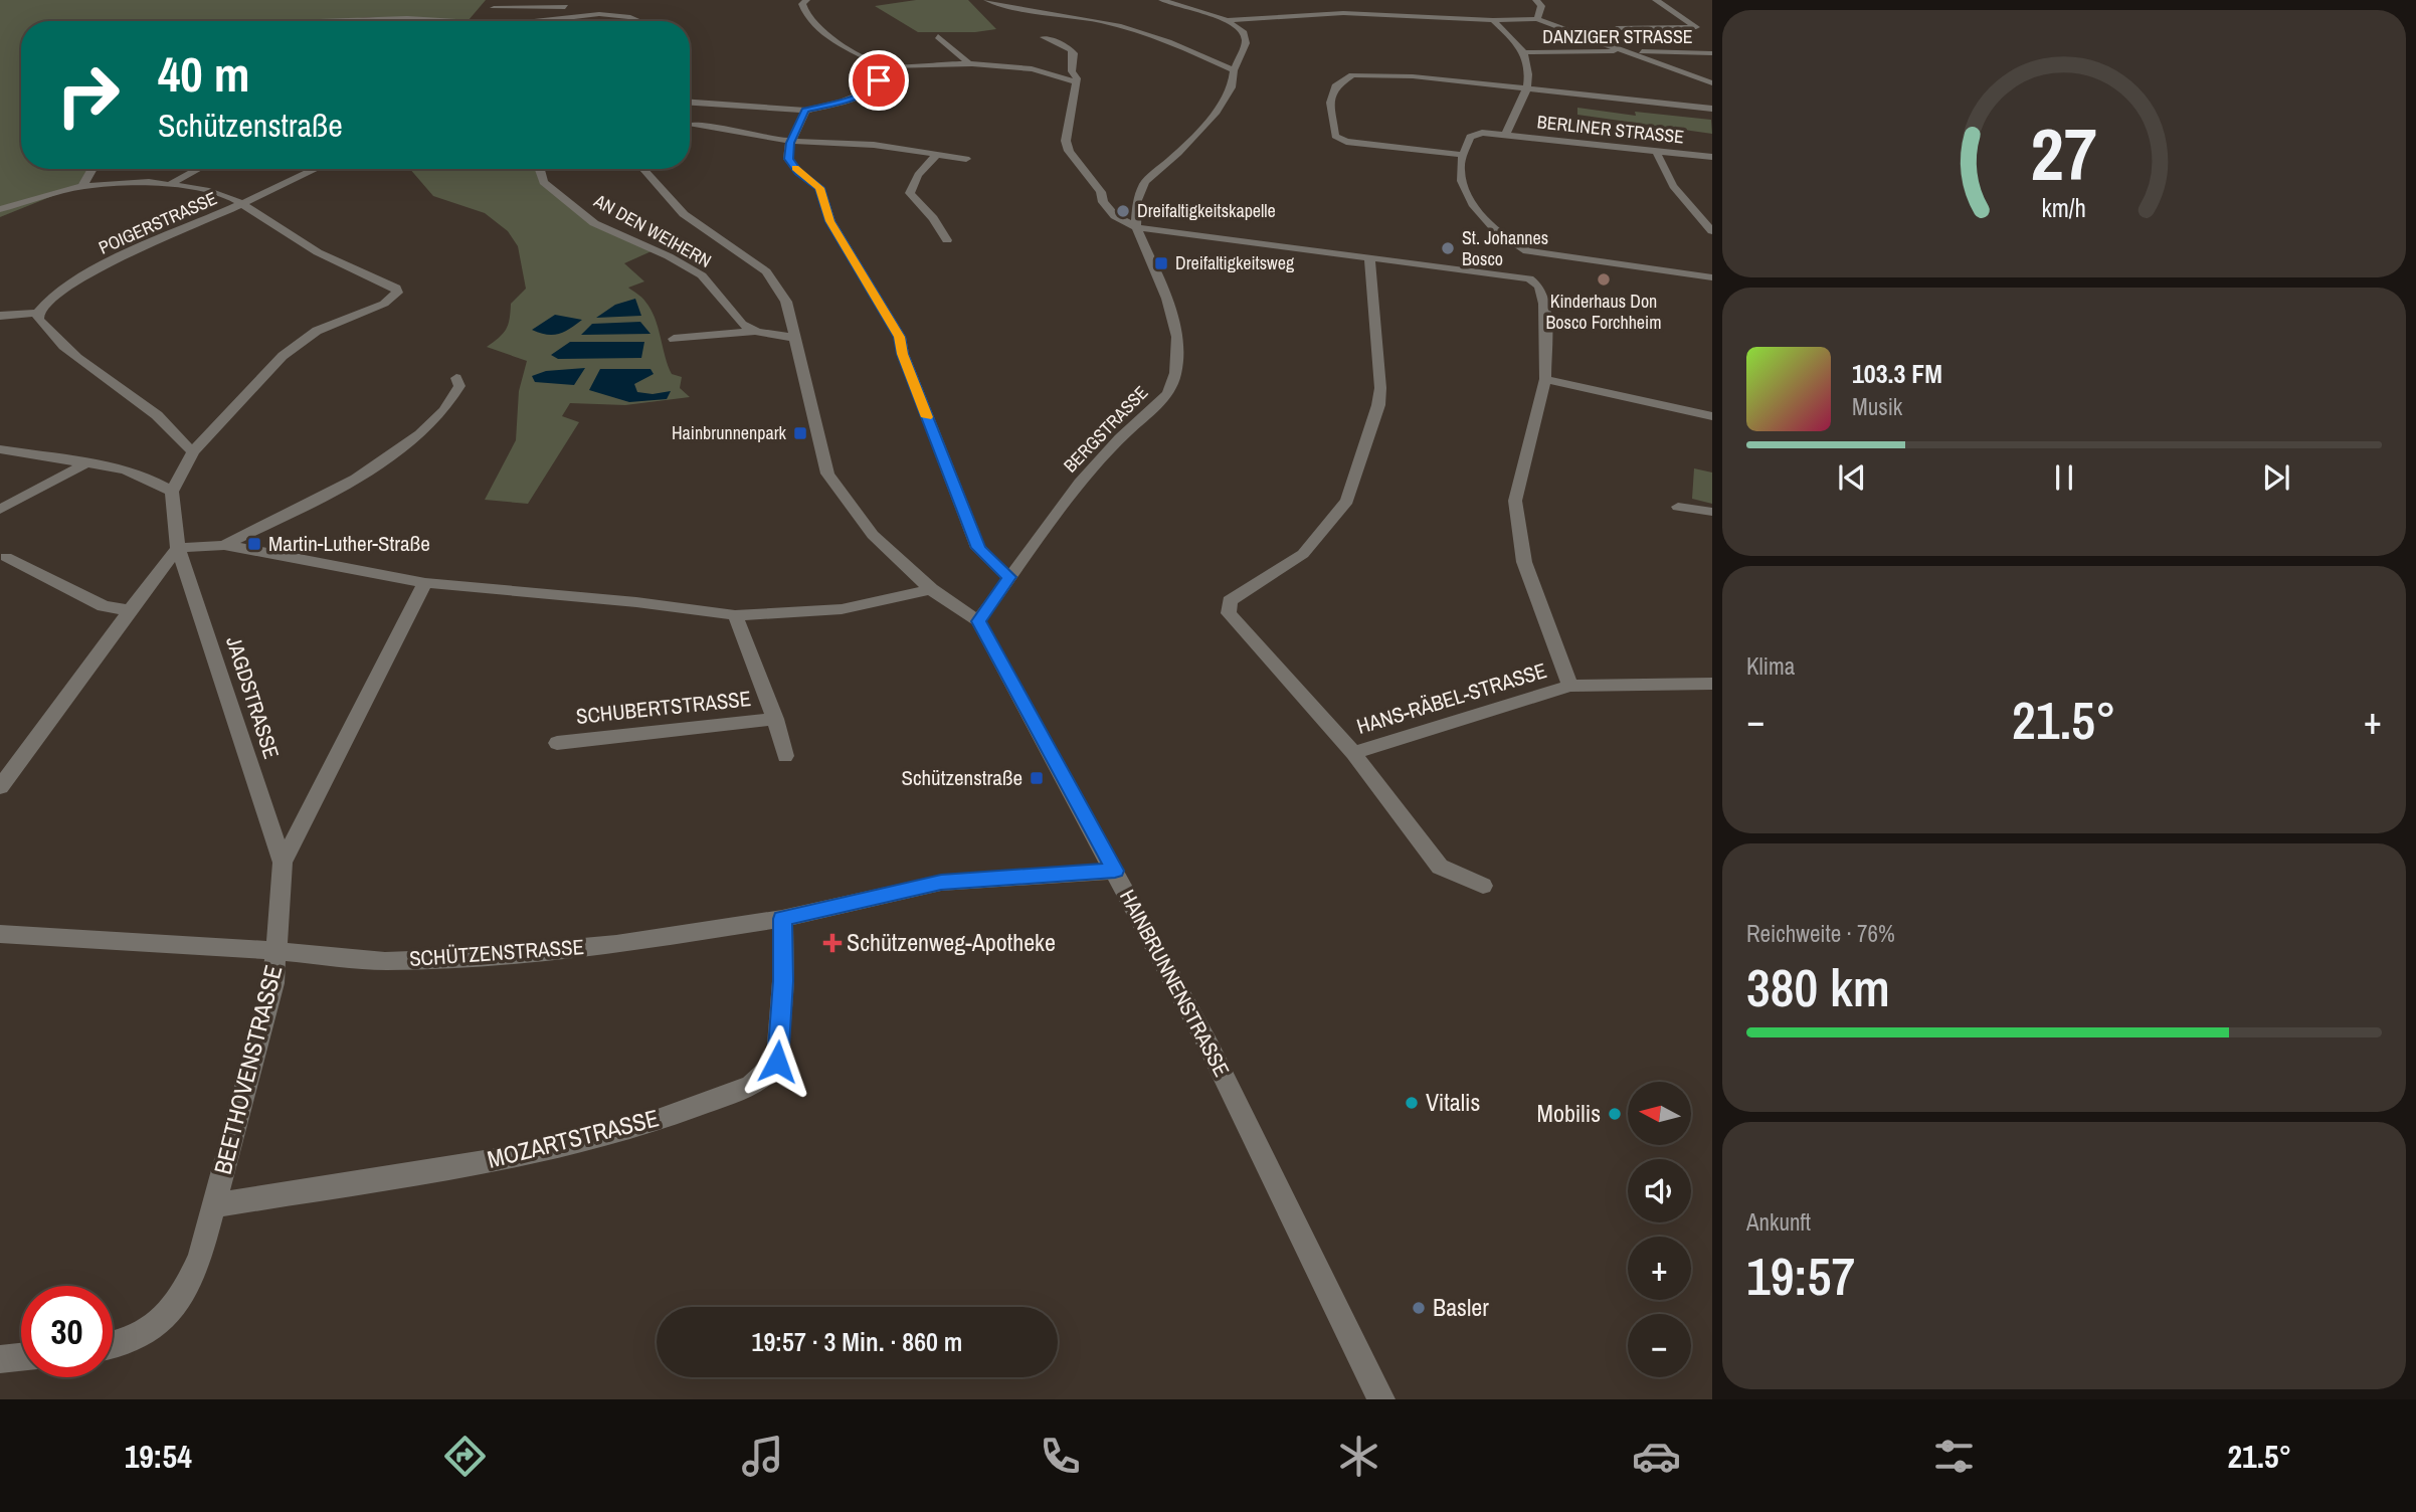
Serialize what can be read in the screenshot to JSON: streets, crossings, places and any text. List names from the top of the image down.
{
  "streets": {
    "street": [
      "DANZIGER STRASSE",
      "BERLINER STRASSE",
      "POIGERSTRASSE",
      "AN DEN WEIHERN",
      "BERGSTRASSE",
      "JAGDSTRASSE",
      "HANS-RÄBEL-STRASSE",
      "SCHUBERTSTRASSE",
      "SCHÜTZENSTRASSE",
      "HAINBRUNNENSTRASSE",
      "BEETHOVENSTRASSE",
      "MOZARTSTRASSE"
    ]
  },
  "crossings": [
    ["AN DEN WEIHERN", "HAINBRUNNENSTRASSE"],
    ["BERGSTRASSE", "HAINBRUNNENSTRASSE"],
    ["JAGDSTRASSE", "BEETHOVENSTRASSE"],
    ["SCHÜTZENSTRASSE", "HAINBRUNNENSTRASSE"],
    ["SCHÜTZENSTRASSE", "BEETHOVENSTRASSE"],
    ["SCHÜTZENSTRASSE", "MOZARTSTRASSE"],
    ["BEETHOVENSTRASSE", "MOZARTSTRASSE"]
  ],
  "places": {
    "other": [
      "Dreifaltigkeitskapelle",
      "St. Johannes Bosco",
      "Kinderhaus Don Bosco Forchheim",
      "Vitalis",
      "Mobilis",
      "Basler"
    ],
    "transit": [
      "Dreifaltigkeitsweg",
      "Hainbrunnenpark",
      "Martin-Luther-Straße",
      "Schützenstraße"
    ],
    "health": ["Schützenweg-Apotheke"]
  },
  "north": "left",
  "page": {
    "turn": ["40 m", "Schützenstraße"],
    "song": ["103.3 FM", "Musik"],
    "tile": [
      "Klima",
      ["Reichweite · 76%", "380 km"],
      ["Ankunft", "19:57"]
    ],
    "heat": ["−", "21.5°", "+"],
    "map_buttons": ["+", "−"],
    "limit": "30",
    "trip": "19:57 · 3 Min. · 860 m",
    "tabs": ["19:54", "21.5°"],
    "gauge": ["27", "km/h"]
  }
}
